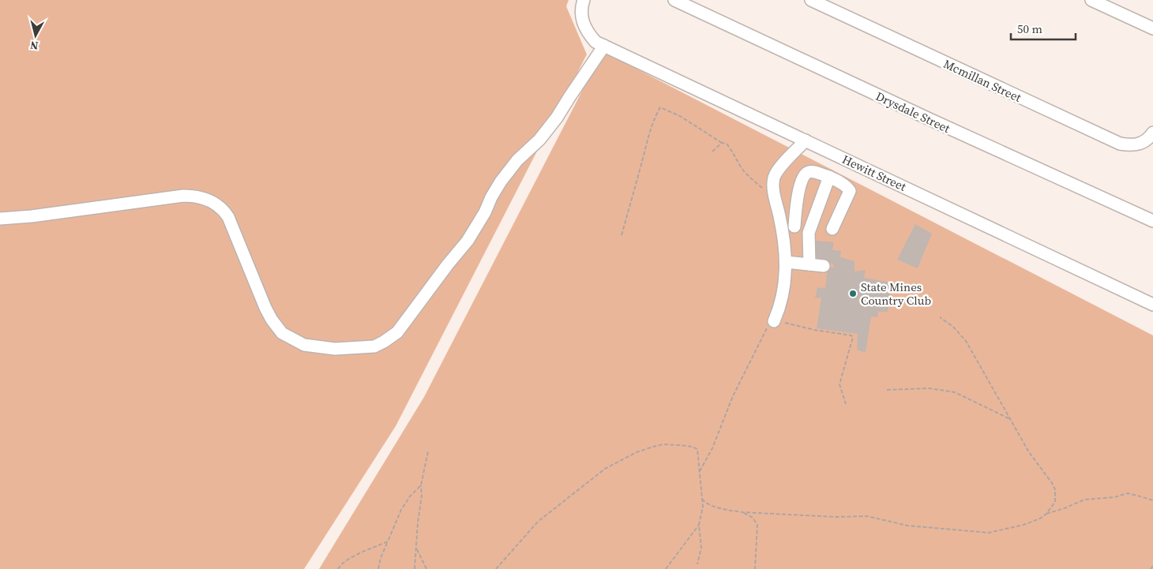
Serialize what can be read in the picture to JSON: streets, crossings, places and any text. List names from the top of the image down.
{
  "streets": {
    "street": ["Mcmillan Street", "Drysdale Street", "Hewitt Street"]
  },
  "places": ["State Mines Country Club"],
  "scale_bar": "50 m",
  "north": "bottom"
}
